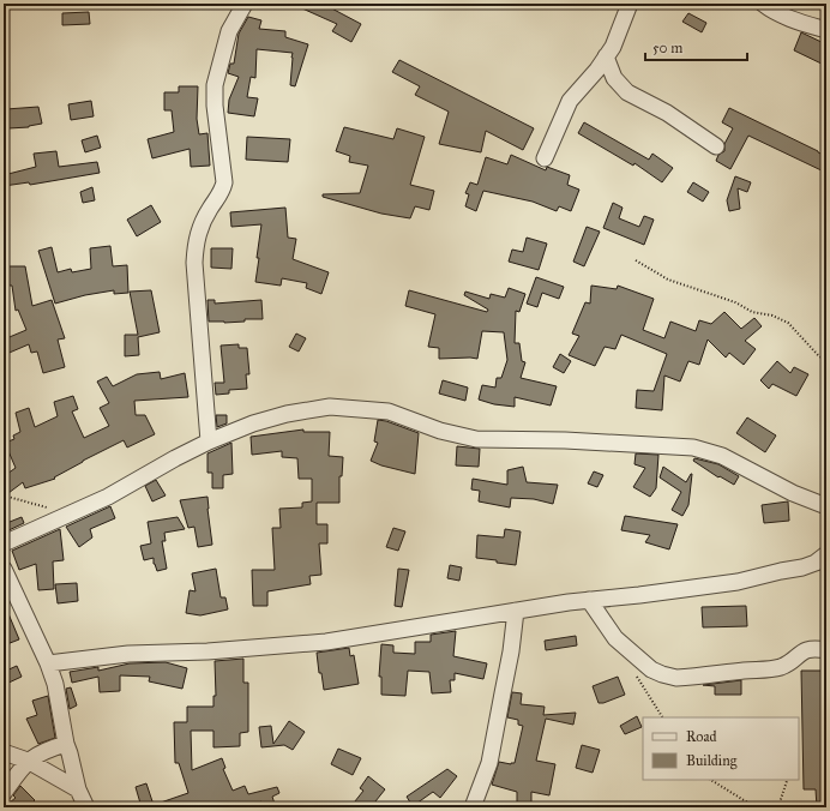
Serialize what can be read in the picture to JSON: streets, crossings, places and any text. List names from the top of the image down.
{
  "legend": ["Road", "Building"],
  "scale_bar": "50 m"
}
